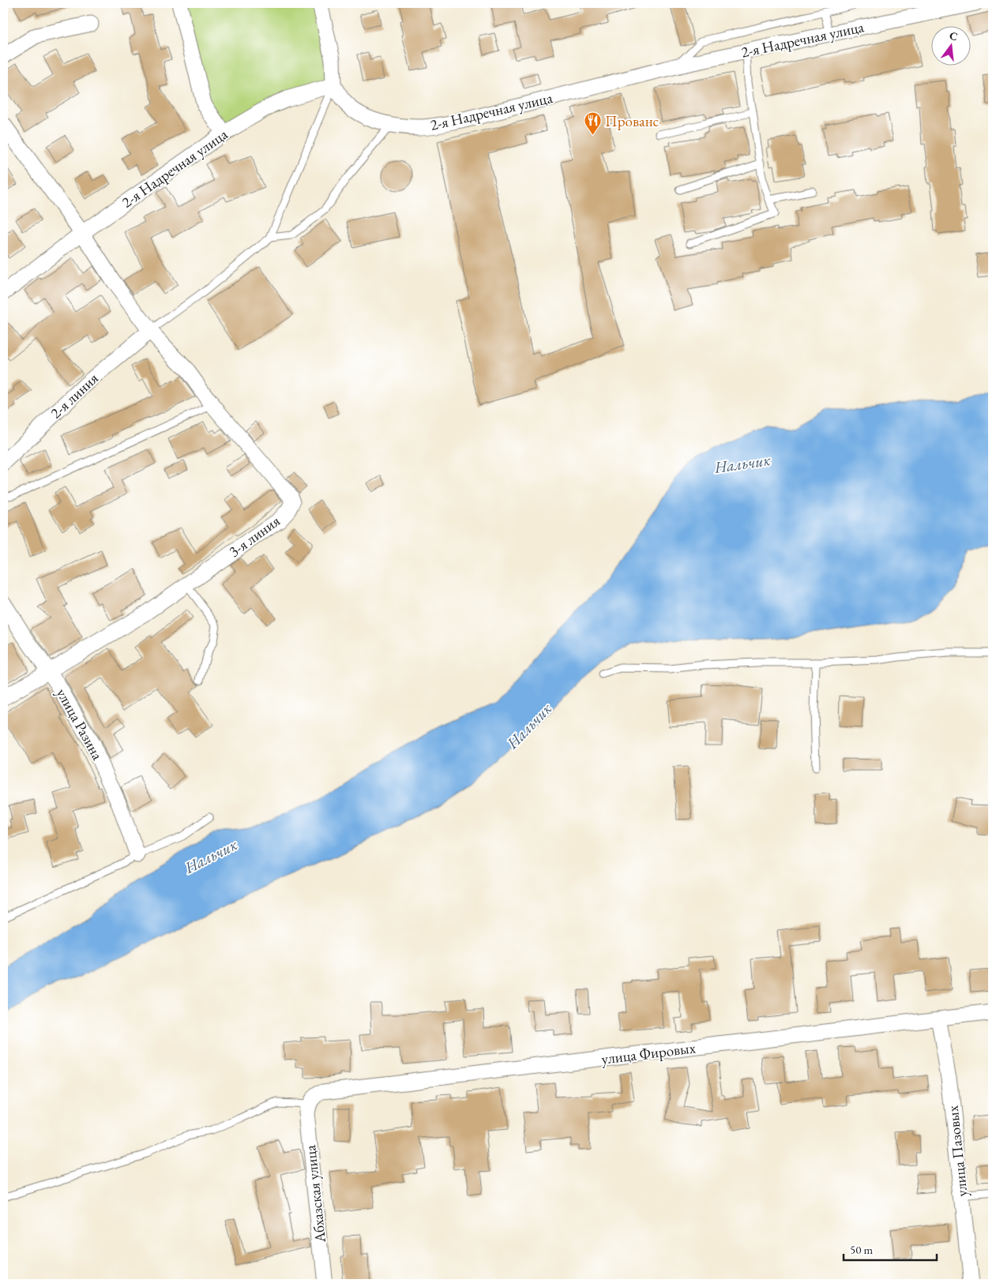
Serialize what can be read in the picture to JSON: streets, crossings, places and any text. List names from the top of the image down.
{
  "streets": {
    "street": [
      "2-я Надречная улица",
      "2-я линия",
      "3-я линия",
      "улица Разина",
      "улица Фировых",
      "улица Пазовых",
      "Абхазская улица"
    ]
  },
  "crossings": [
    ["2-я Надречная улица", "3-я линия"],
    ["2-я линия", "3-я линия"],
    ["3-я линия", "улица Разина"],
    ["улица Фировых", "улица Пазовых"],
    ["улица Фировых", "Абхазская улица"]
  ],
  "water": ["Нальчик"],
  "places": {
    "restaurant": ["Прованс"]
  },
  "scale_bar": "50 m",
  "north": "top"
}
